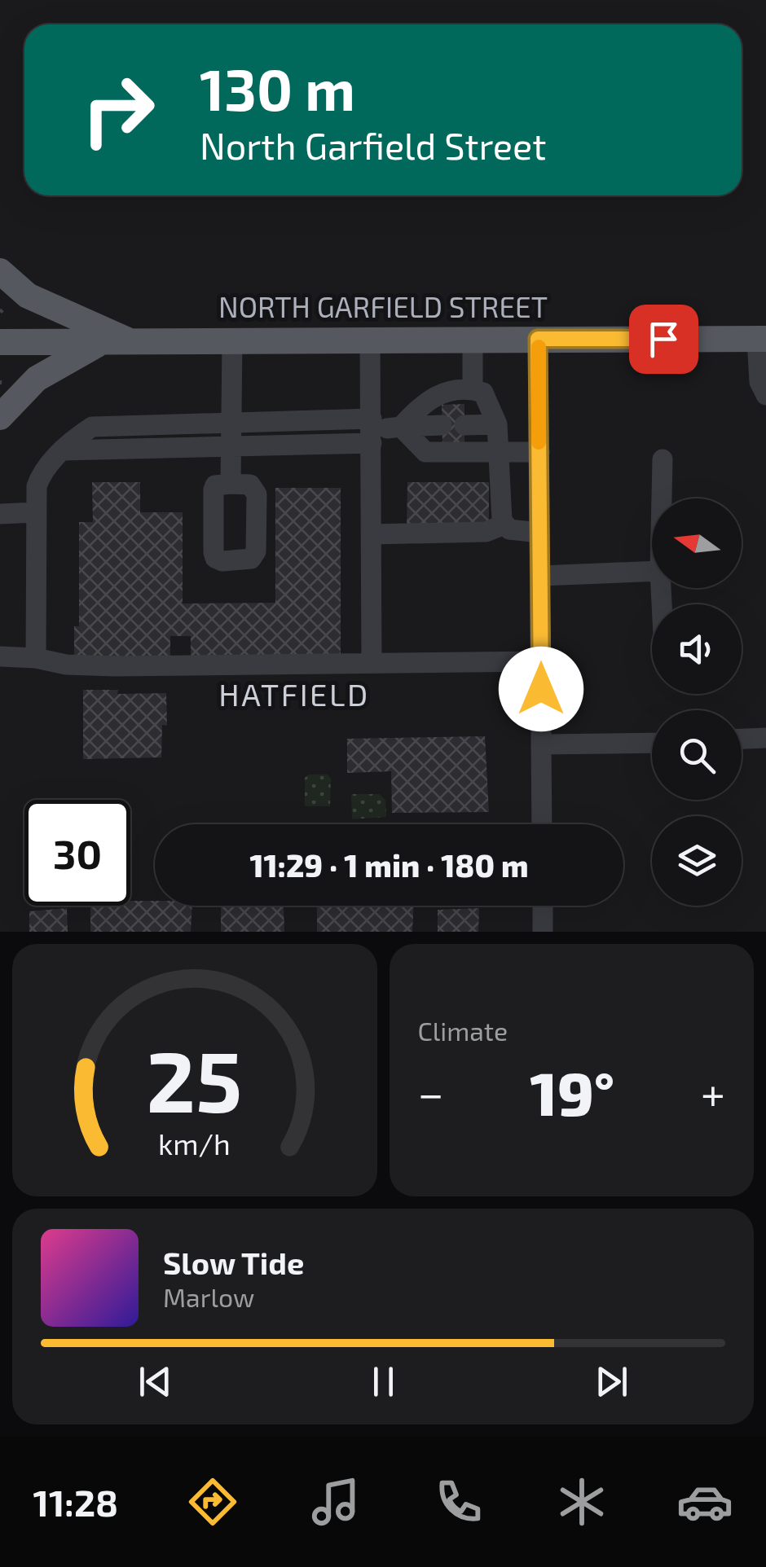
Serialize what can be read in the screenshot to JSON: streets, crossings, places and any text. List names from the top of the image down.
{
  "streets": {
    "main road": ["NORTH GARFIELD STREET"]
  },
  "districts": ["HATFIELD"],
  "north": "left",
  "page": {
    "turn": ["130 m", "North Garfield Street"],
    "limit": "30",
    "trip": "11:29 · 1 min · 180 m",
    "tile": "Climate",
    "heat": ["−", "19°", "+"],
    "song": ["Slow Tide", "Marlow"],
    "tabs": "11:28",
    "gauge": ["25", "km/h"]
  }
}
